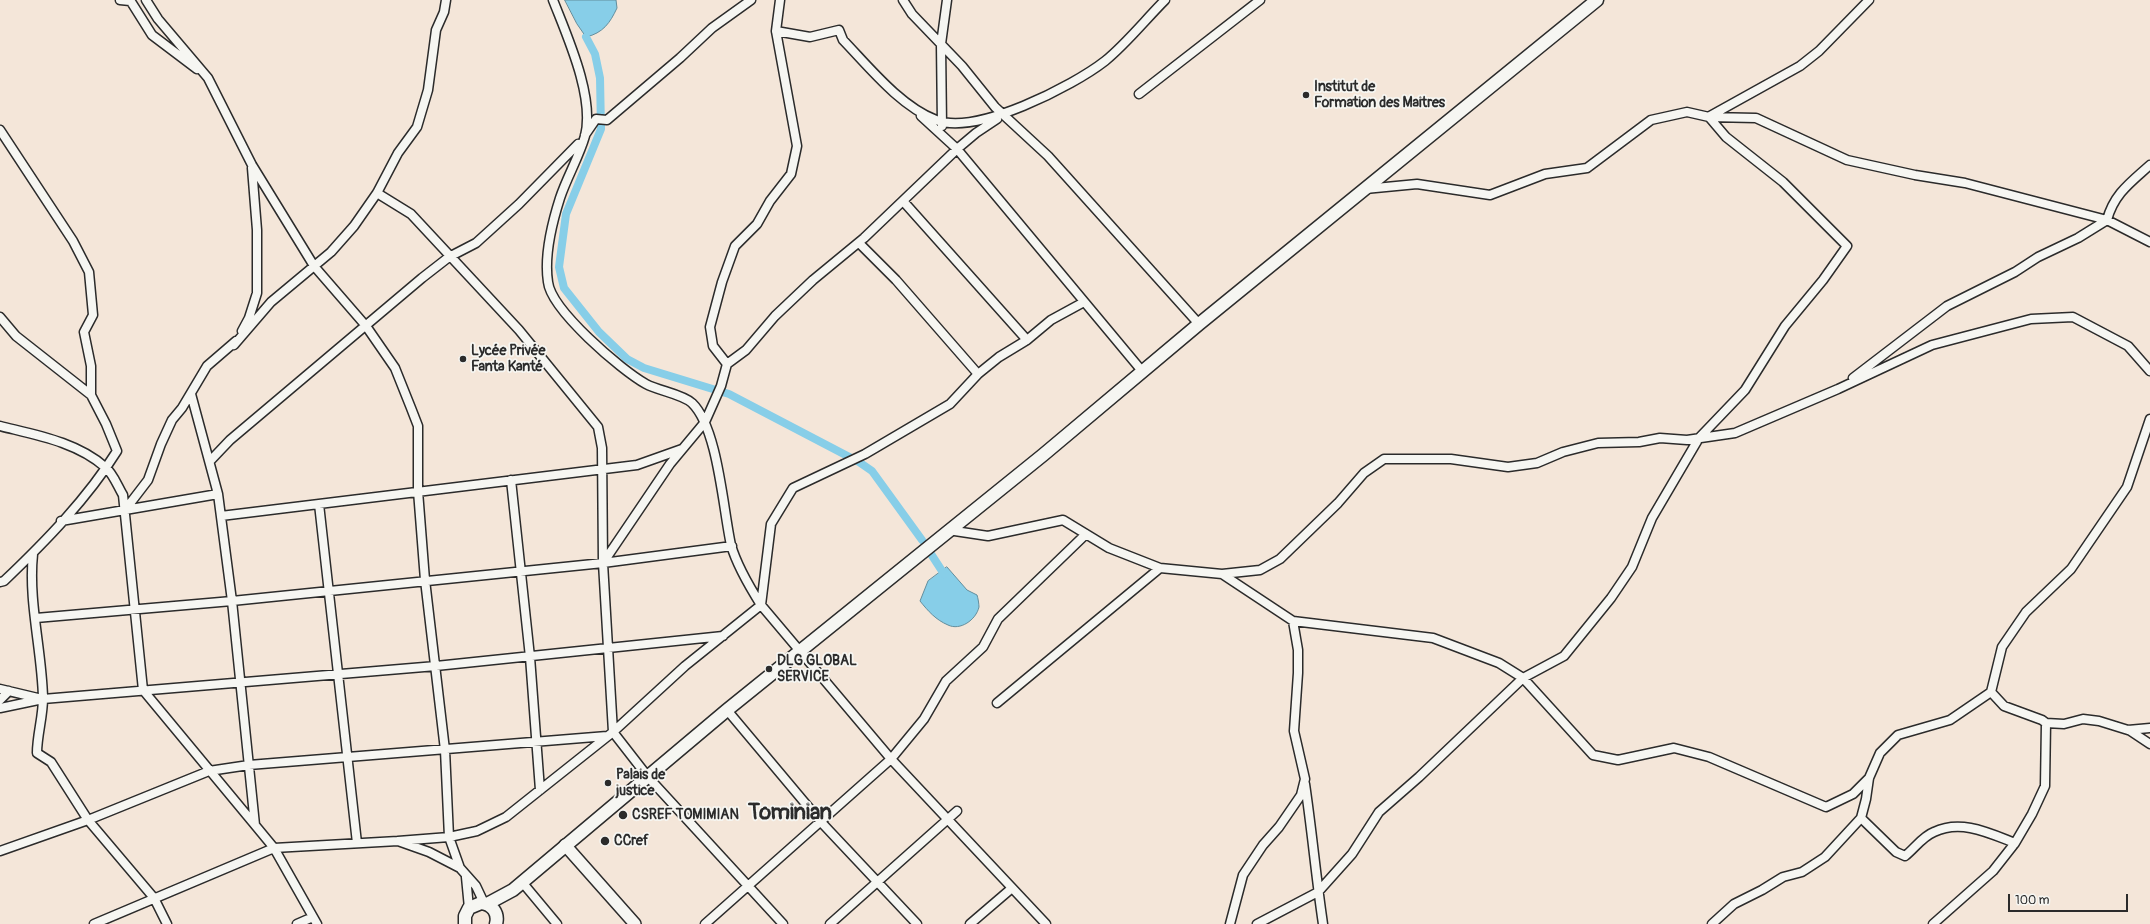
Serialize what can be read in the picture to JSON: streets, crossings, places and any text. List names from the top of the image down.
{
  "districts": ["Tominian"],
  "places": [
    "Institut de Formation des Maitres",
    "Lycée Privée Fanta Kanté",
    "DLG GLOBAL SERVICE",
    "Palais de justice",
    "CSREF TOMIMIAN",
    "CCref"
  ],
  "scale_bar": "100 m"
}
